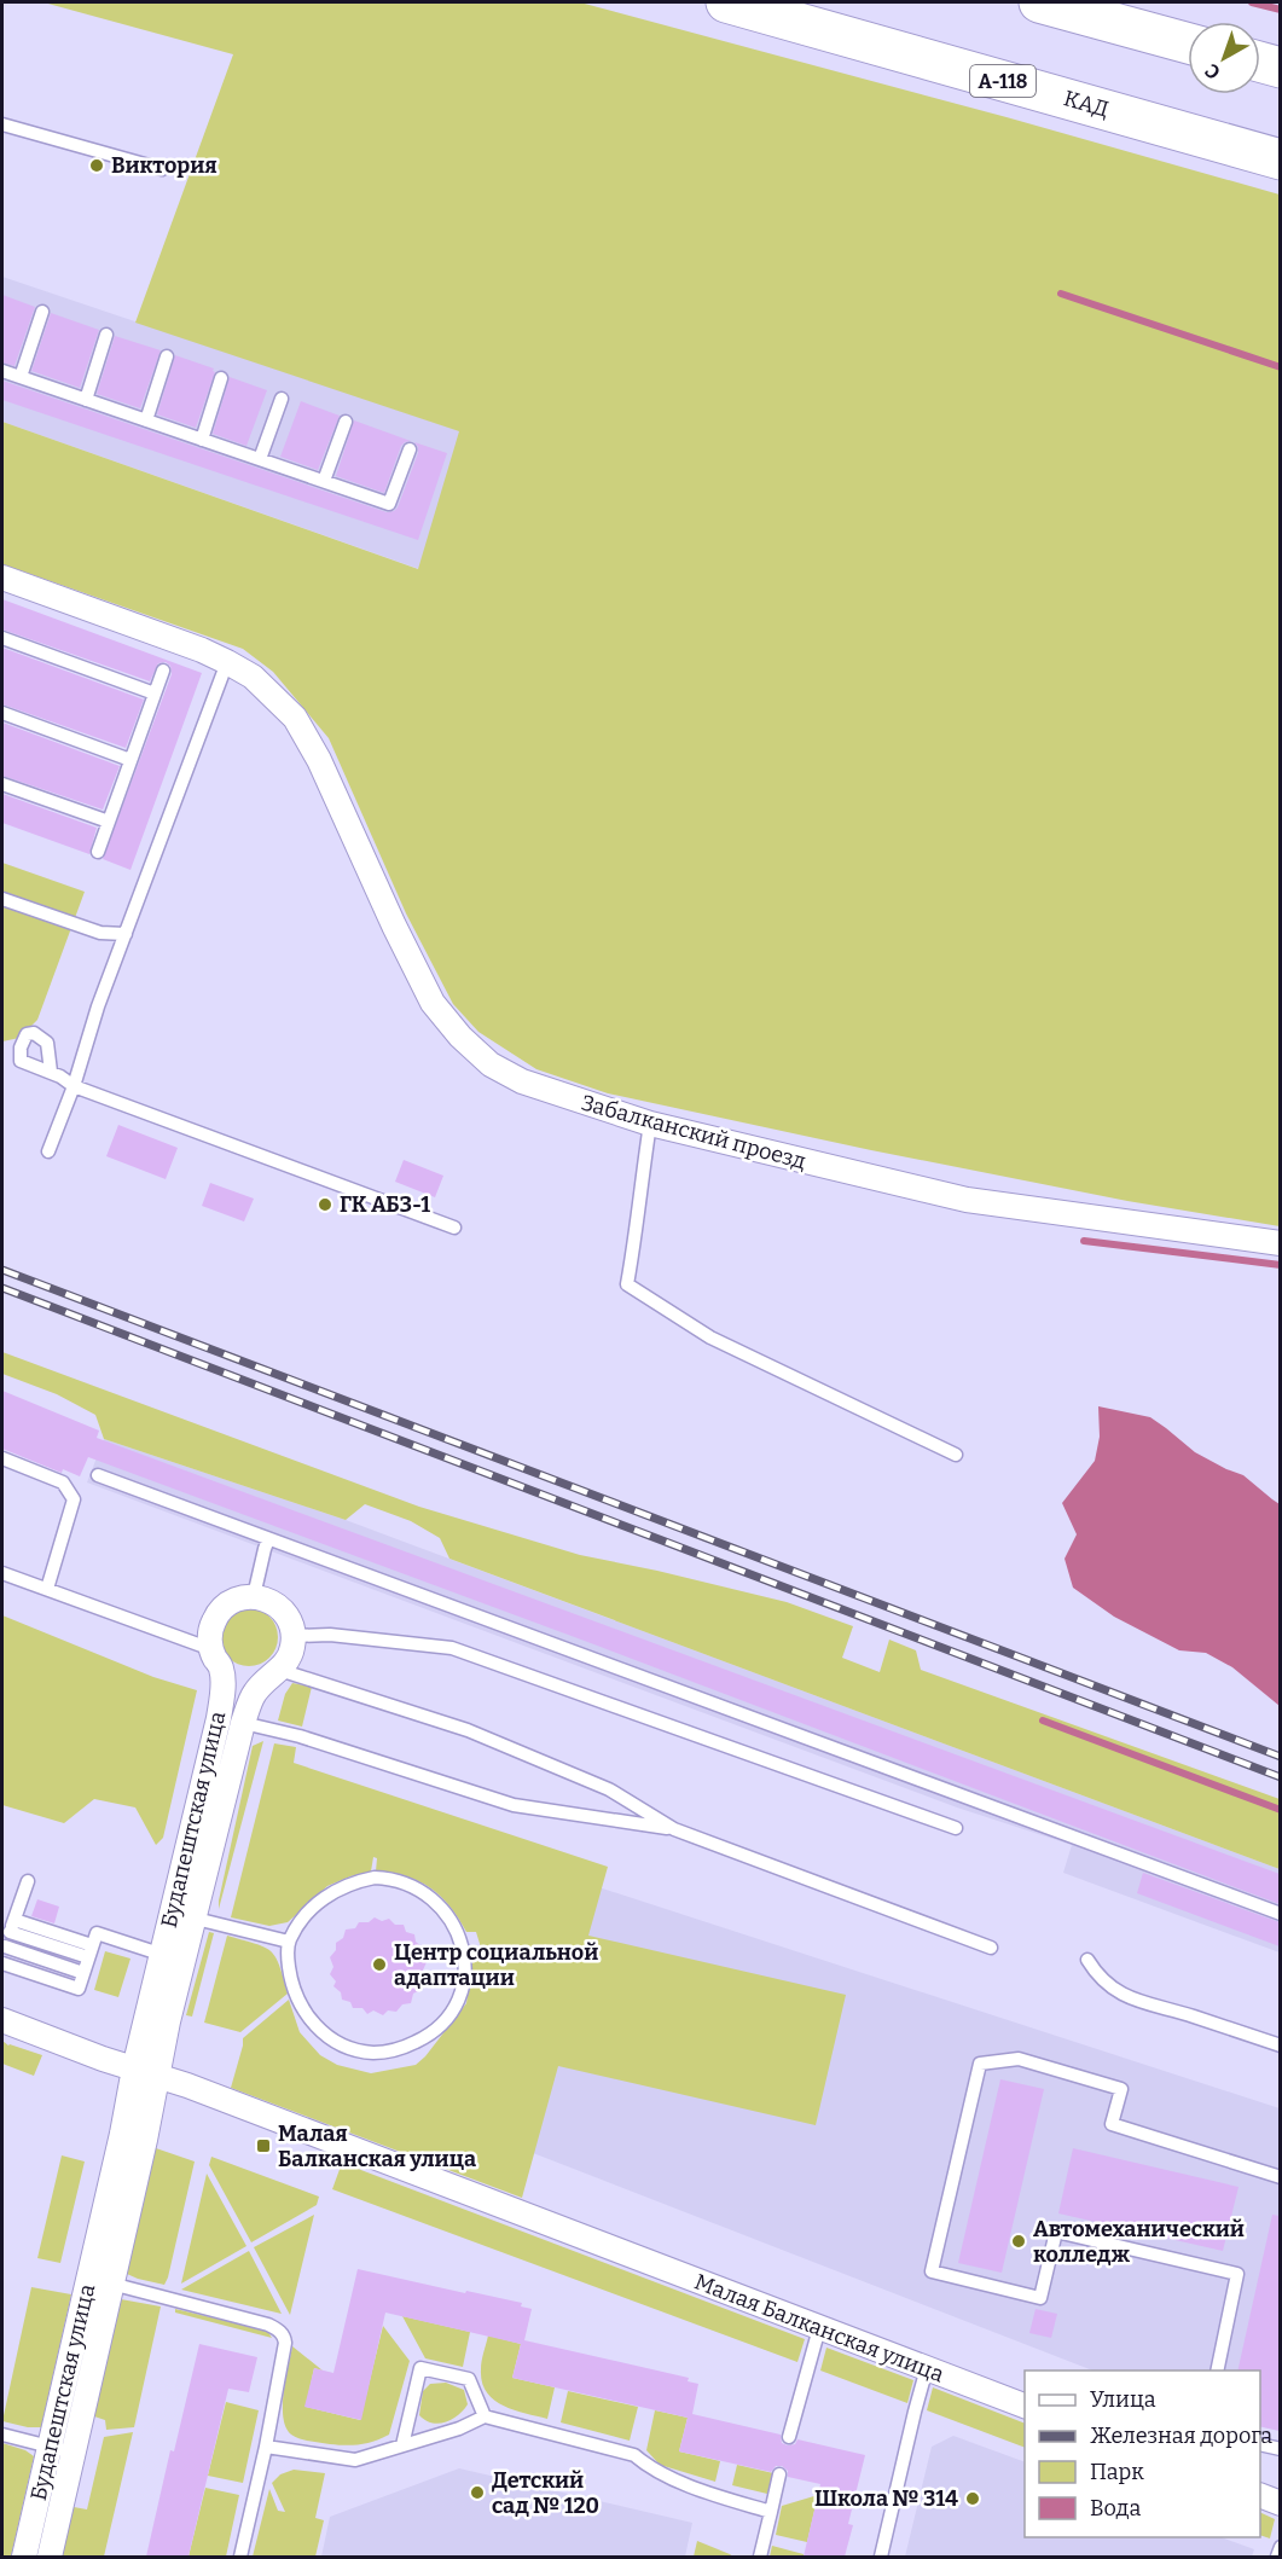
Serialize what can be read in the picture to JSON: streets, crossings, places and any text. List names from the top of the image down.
{
  "streets": {
    "highway": ["А-118", "КАД"],
    "street": ["Забалканский проезд", "Будапештская улица", "Малая Балканская улица"]
  },
  "crossings": [
    ["Будапештская улица", "Малая Балканская улица"]
  ],
  "places": {
    "other": [
      "Виктория",
      "ГК АБЗ-1",
      "Центр социальной адаптации",
      "Автомеханический колледж",
      "Детский сад № 120",
      "Школа № 314"
    ],
    "transit": ["Малая Балканская улица"]
  },
  "legend": [
    "Улица",
    "Железная дорога",
    "Парк",
    "Вода"
  ],
  "north": "bottom left"
}
